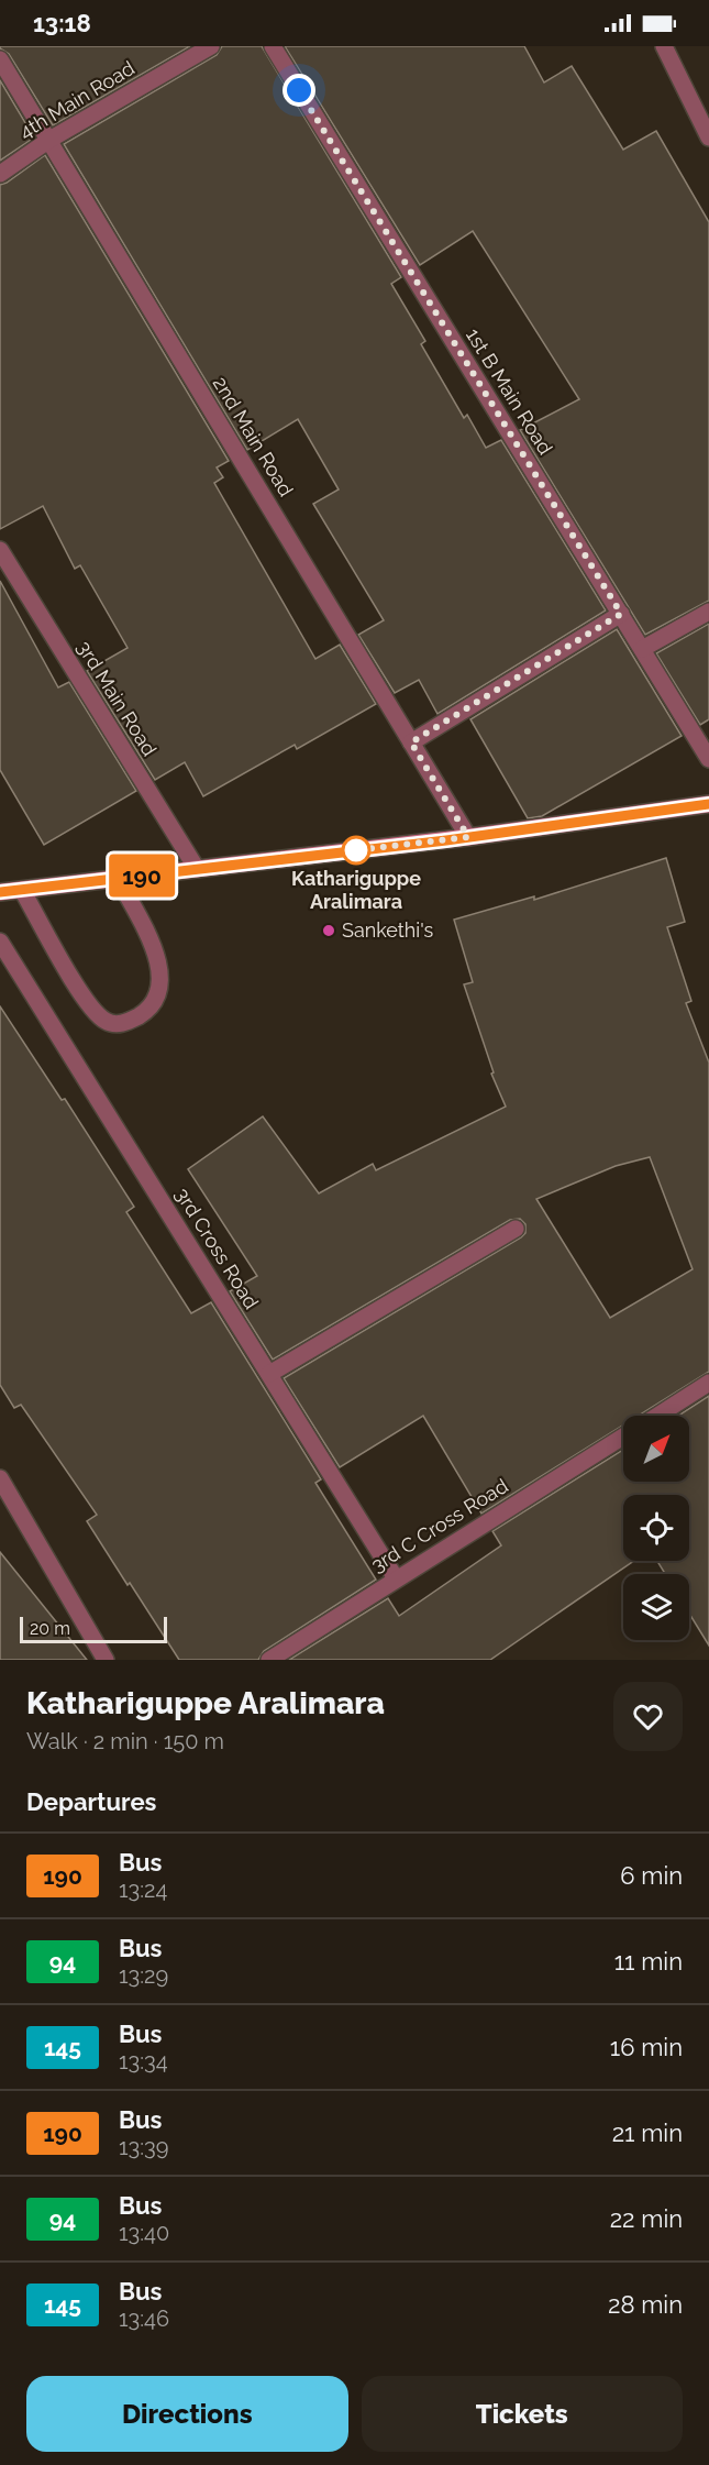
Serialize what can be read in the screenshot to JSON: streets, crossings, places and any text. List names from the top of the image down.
{
  "streets": {
    "street": [
      "4th Main Road",
      "1st B Main Road",
      "2nd Main Road",
      "3rd Main Road",
      "3rd Cross Road",
      "3rd C Cross Road"
    ]
  },
  "crossings": [
    ["4th Main Road", "2nd Main Road"],
    ["3rd Cross Road", "3rd C Cross Road"]
  ],
  "places": ["Kathariguppe Aralimara", "Sankethi's"],
  "lines": ["bus line 190"],
  "scale_bar": "20 m",
  "north": "top right",
  "page": {
    "status": "13:18",
    "on_map": "190",
    "scale": "20 m",
    "heading": [
      ["Kathariguppe Aralimara", "Walk · 2 min · 150 m"],
      "Departures"
    ],
    "list": [
      {
        "mark": "190",
        "name": "Bus",
        "note": "13:24",
        "value": "6 min"
      },
      {
        "mark": "94",
        "name": "Bus",
        "note": "13:29",
        "value": "11 min"
      },
      {
        "mark": "145",
        "name": "Bus",
        "note": "13:34",
        "value": "16 min"
      },
      {
        "mark": "190",
        "name": "Bus",
        "note": "13:39",
        "value": "21 min"
      },
      {
        "mark": "94",
        "name": "Bus",
        "note": "13:40",
        "value": "22 min"
      },
      {
        "mark": "145",
        "name": "Bus",
        "note": "13:46",
        "value": "28 min"
      }
    ],
    "buttons": ["Directions", "Tickets"]
  }
}
